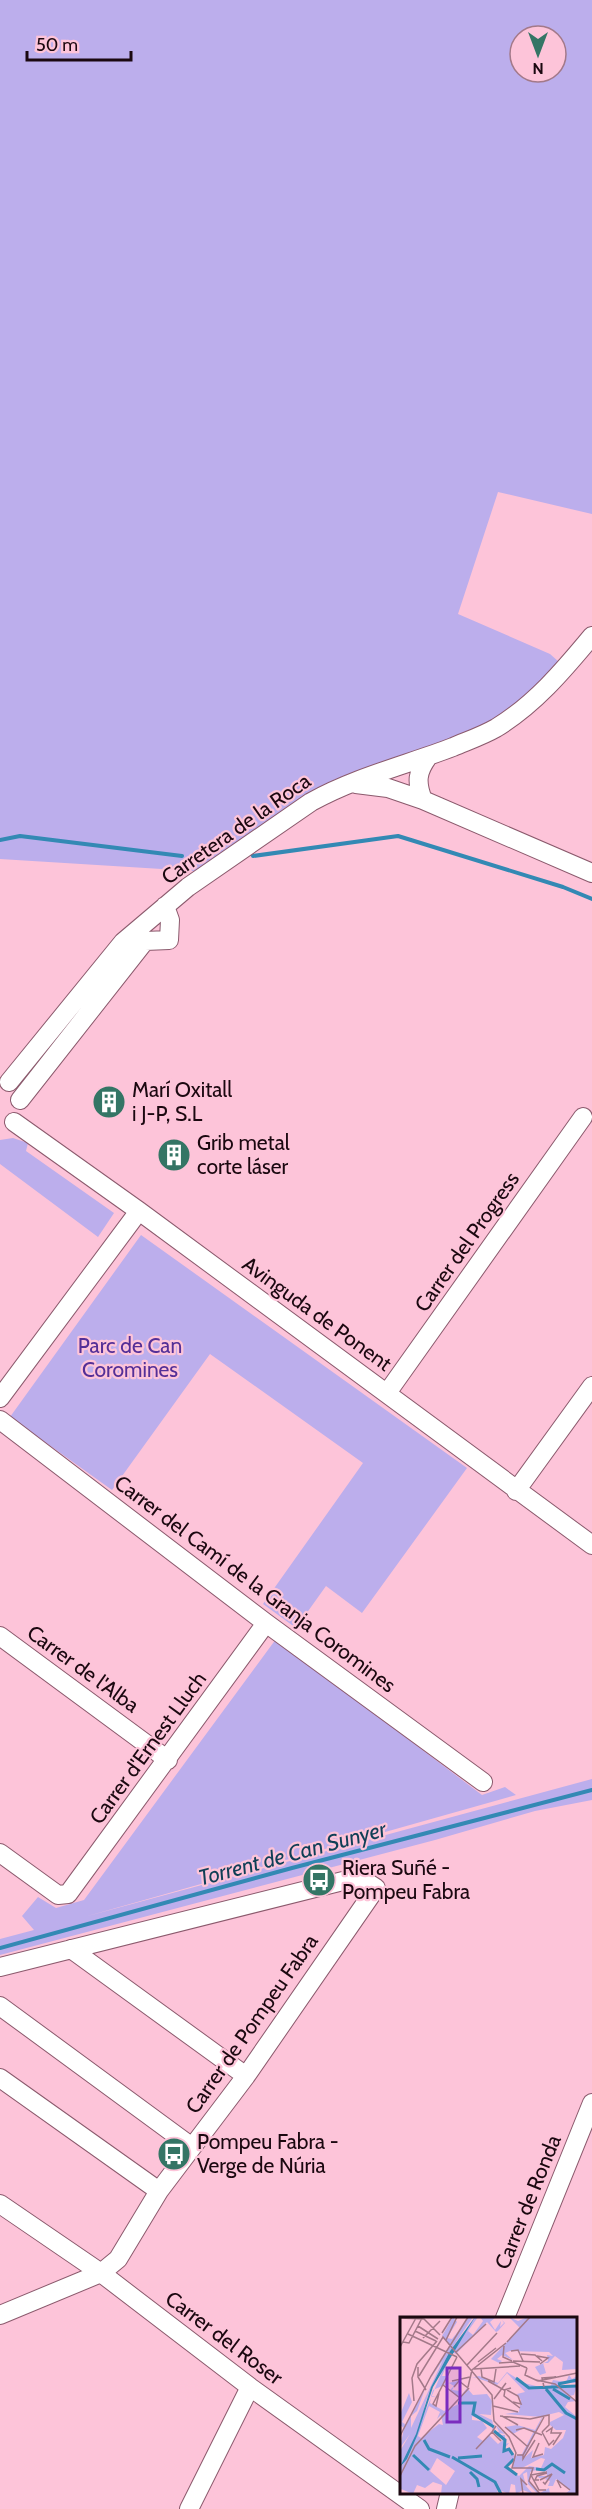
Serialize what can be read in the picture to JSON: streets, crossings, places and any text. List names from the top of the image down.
{
  "streets": {
    "street": [
      "Carretera de la Roca",
      "Carrer del Progress",
      "Avinguda de Ponent",
      "Carrer del Camí de la Granja Coromines",
      "Carrer de l'Alba",
      "Carrer d'Ernest Lluch",
      "Carrer de Pompeu Fabra",
      "Carrer de Ronda",
      "Carrer del Roser"
    ]
  },
  "crossings": [
    ["Carrer del Progress", "Avinguda de Ponent"],
    ["Carrer del Camí de la Granja Coromines", "Carrer d'Ernest Lluch"],
    ["Carrer de l'Alba", "Carrer d'Ernest Lluch"],
    ["Carrer de Pompeu Fabra", "Carrer del Roser"]
  ],
  "water": ["Torrent de Can Sunyer"],
  "parks": ["Parc de Can Coromines"],
  "places": {
    "building": ["Marí Oxitall i J-P, S.L", "Grib metal corte láser"],
    "bus stop": ["Riera Suñé - Pompeu Fabra", "Pompeu Fabra - Verge de Núria"]
  },
  "scale_bar": "50 m",
  "north": "bottom"
}
